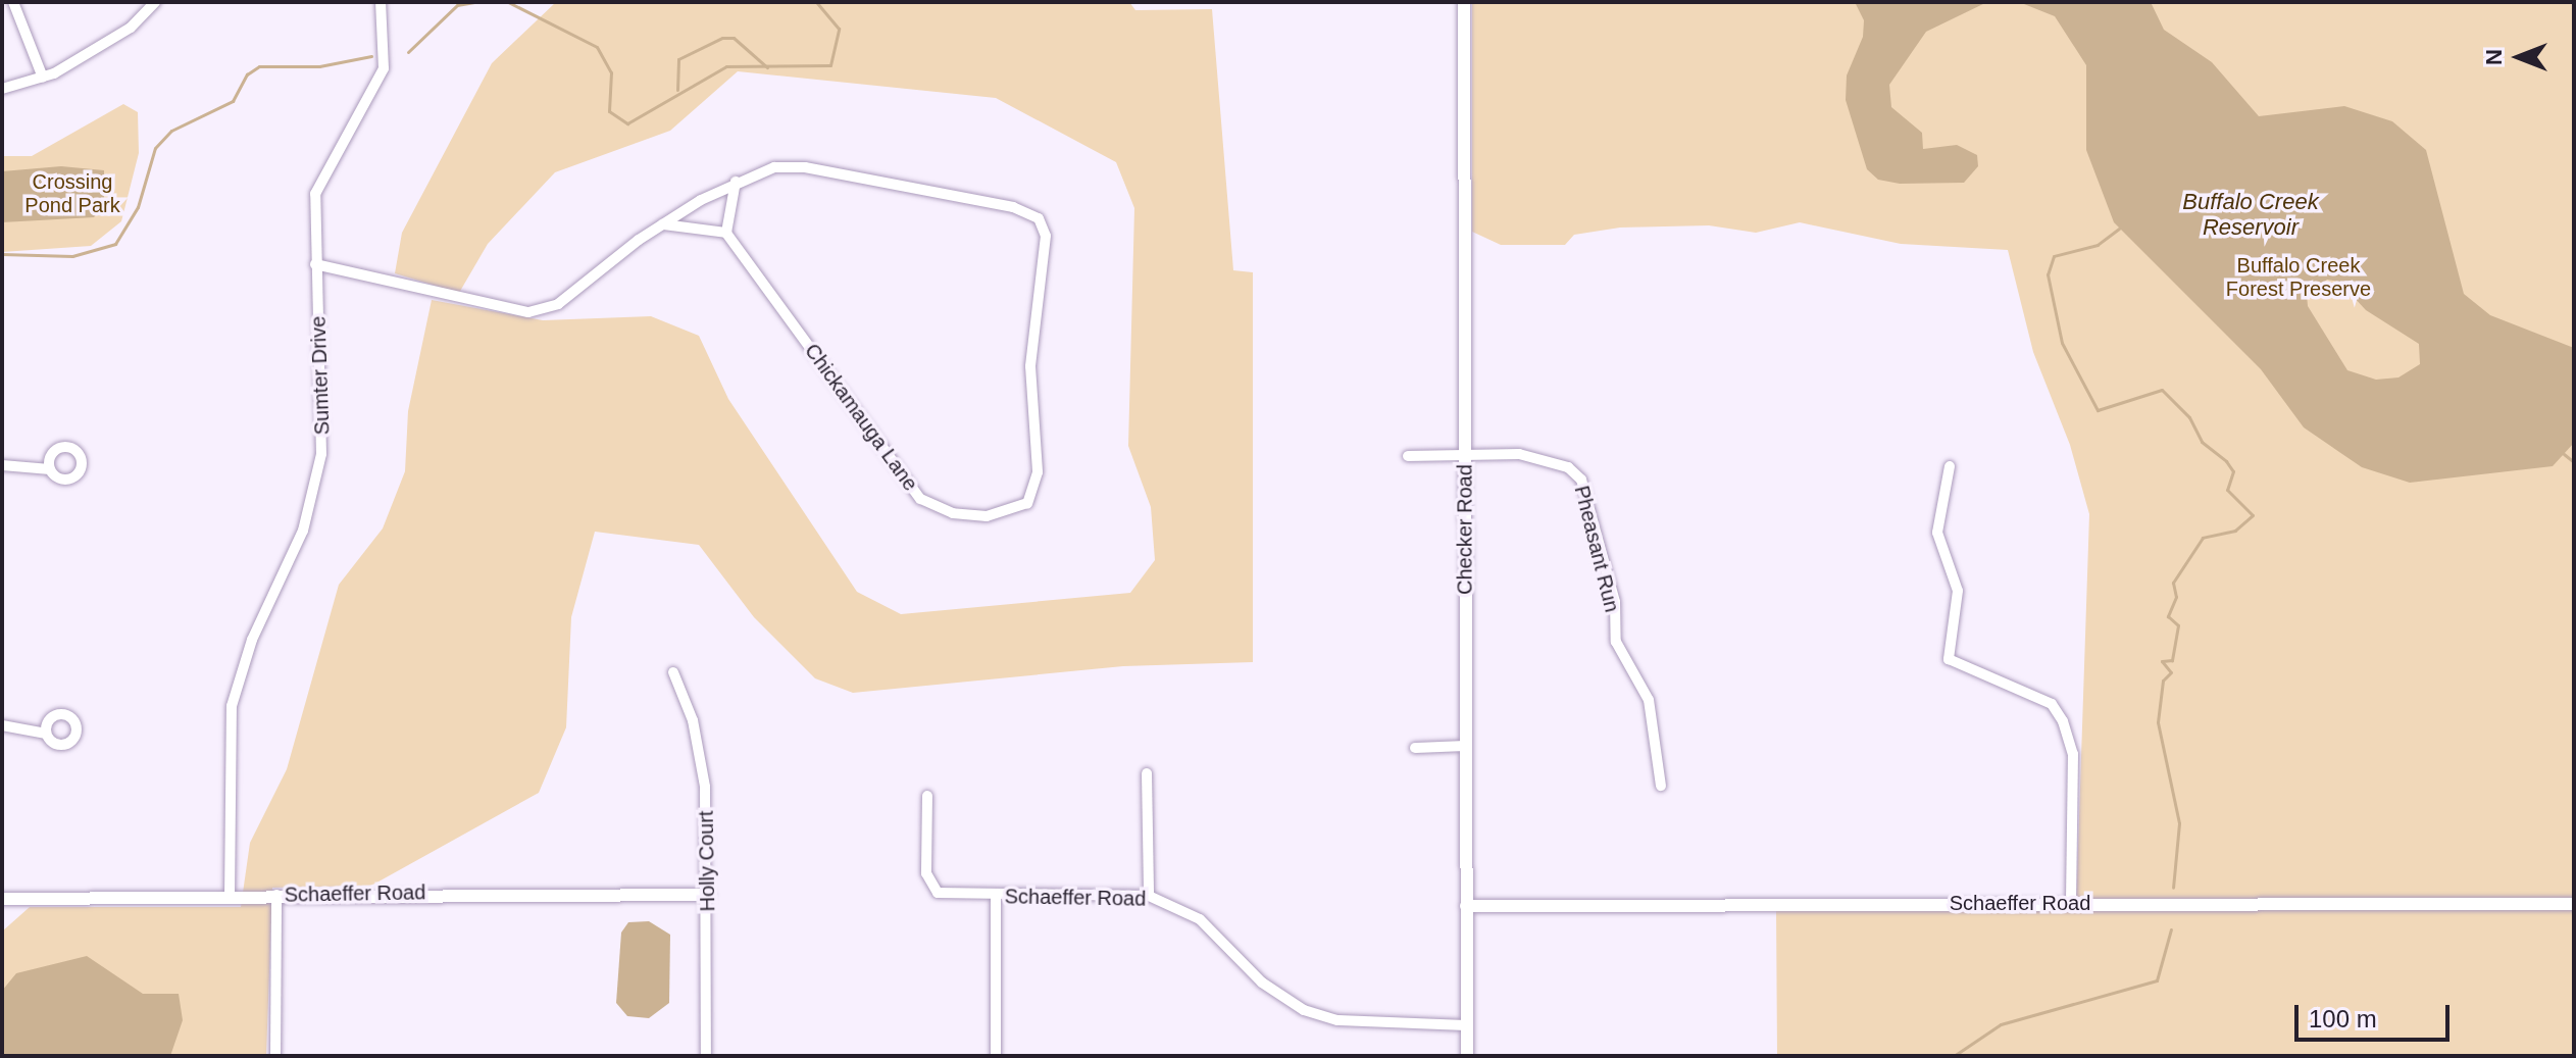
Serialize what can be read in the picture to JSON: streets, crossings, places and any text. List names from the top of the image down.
{
  "streets": {
    "street": [
      "Sumter Drive",
      "Chickamauga Lane",
      "Checker Road",
      "Pheasant Run",
      "Holly Court",
      "Schaeffer Road"
    ]
  },
  "crossings": [
    ["Sumter Drive", "Chickamauga Lane"],
    ["Sumter Drive", "Schaeffer Road"],
    ["Checker Road", "Pheasant Run"],
    ["Checker Road", "Schaeffer Road"],
    ["Holly Court", "Schaeffer Road"]
  ],
  "water": ["Buffalo Creek Reservoir"],
  "parks": ["Crossing Pond Park", "Buffalo Creek Forest Preserve"],
  "scale_bar": "100 m",
  "north": "left"
}
